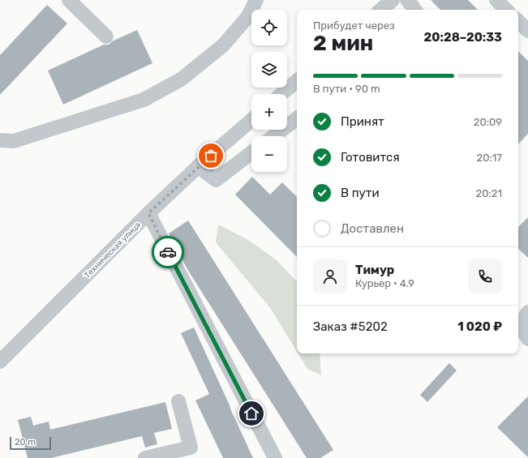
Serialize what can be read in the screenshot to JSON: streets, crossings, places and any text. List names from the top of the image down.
{
  "streets": {
    "lane": ["Техническая улица"]
  },
  "scale_bar": "20 m",
  "page": {
    "map_buttons": ["+", "−"],
    "heading": ["2 мин", "Прибудет через", "20:28–20:33"],
    "panel": [
      "Тимур",
      "Курьер · 4.9",
      "Заказ #5202",
      "1 020 ₽"
    ],
    "bar": "В пути · 90 m",
    "list": [
      ["Принят", "20:09"],
      ["Готовится", "20:17"],
      ["В пути", "20:21"],
      "Доставлен"
    ],
    "scale": "20 m"
  }
}
